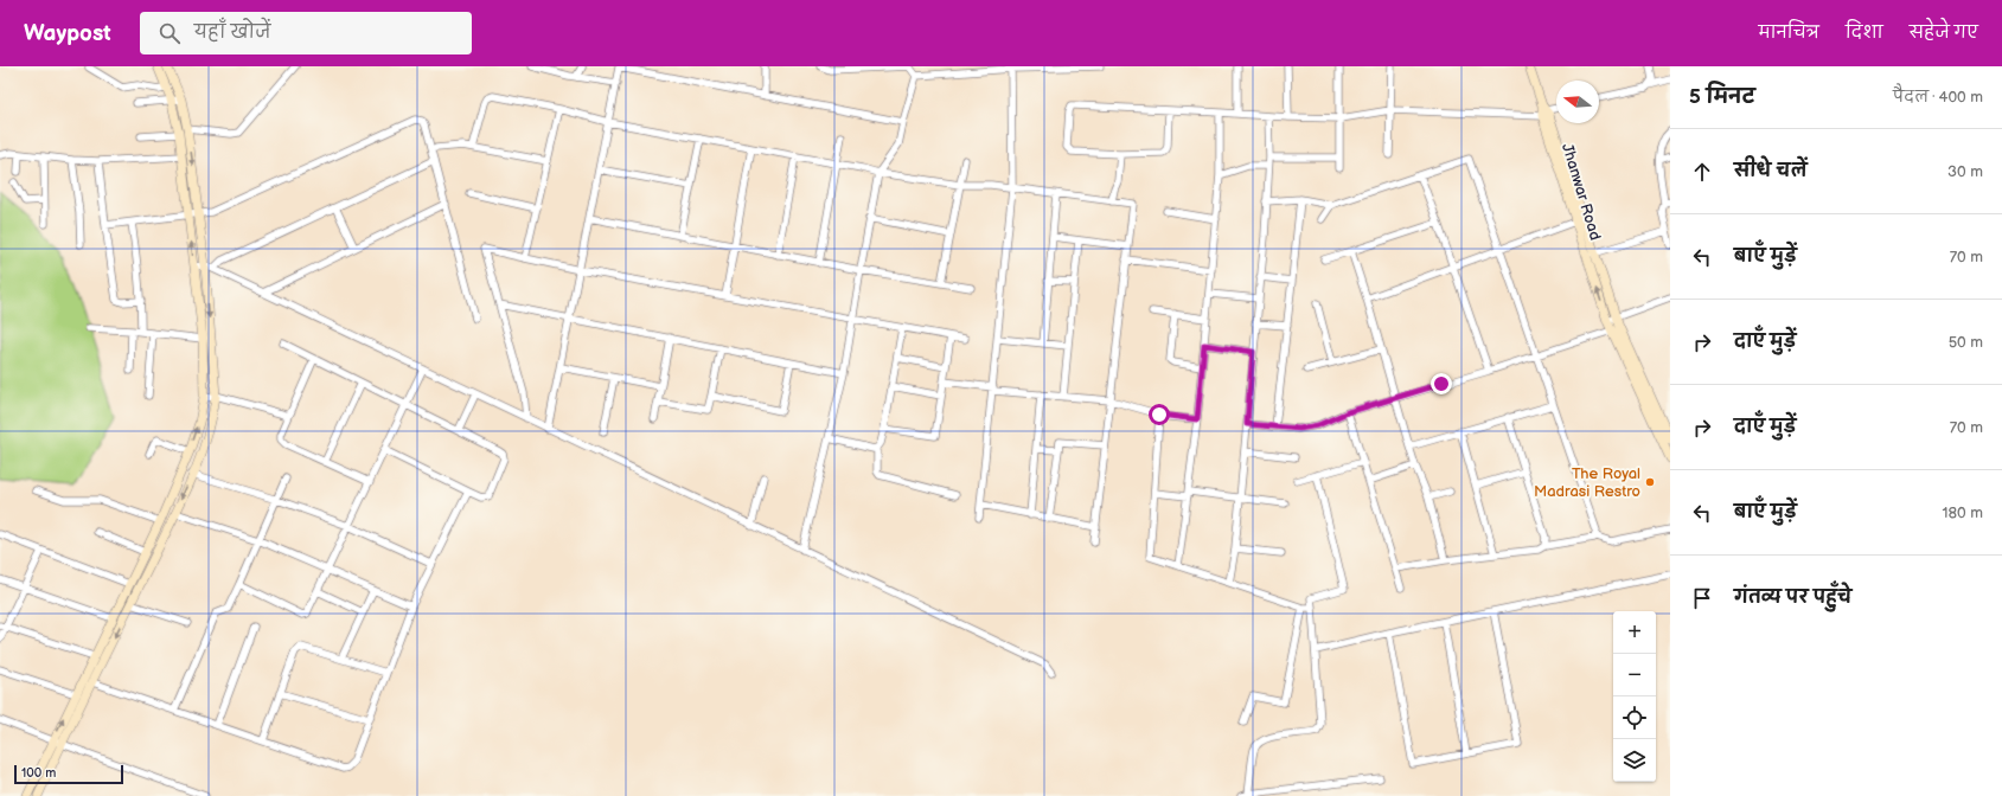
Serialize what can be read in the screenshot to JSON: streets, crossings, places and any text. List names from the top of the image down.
{
  "streets": {
    "main road": ["Jhanwar Road"]
  },
  "places": ["The Royal Madrasi Restro"],
  "scale_bar": "100 m",
  "north": "left",
  "page": {
    "header": "Waypost",
    "search": "यहाँ खोजें",
    "nav": ["मानचित्र", "दिशा", "सहेजे गए"],
    "heading": ["5 मिनट", "पैदल · 400 m"],
    "list": [
      ["सीधे चलें", "30 m"],
      ["बाएँ मुड़ें", "70 m"],
      ["दाएँ मुड़ें", "50 m"],
      ["दाएँ मुड़ें", "70 m"],
      ["बाएँ मुड़ें", "180 m"],
      "गंतव्य पर पहुँचे"
    ],
    "map_buttons": ["+", "−"],
    "scale": "100 m"
  }
}
